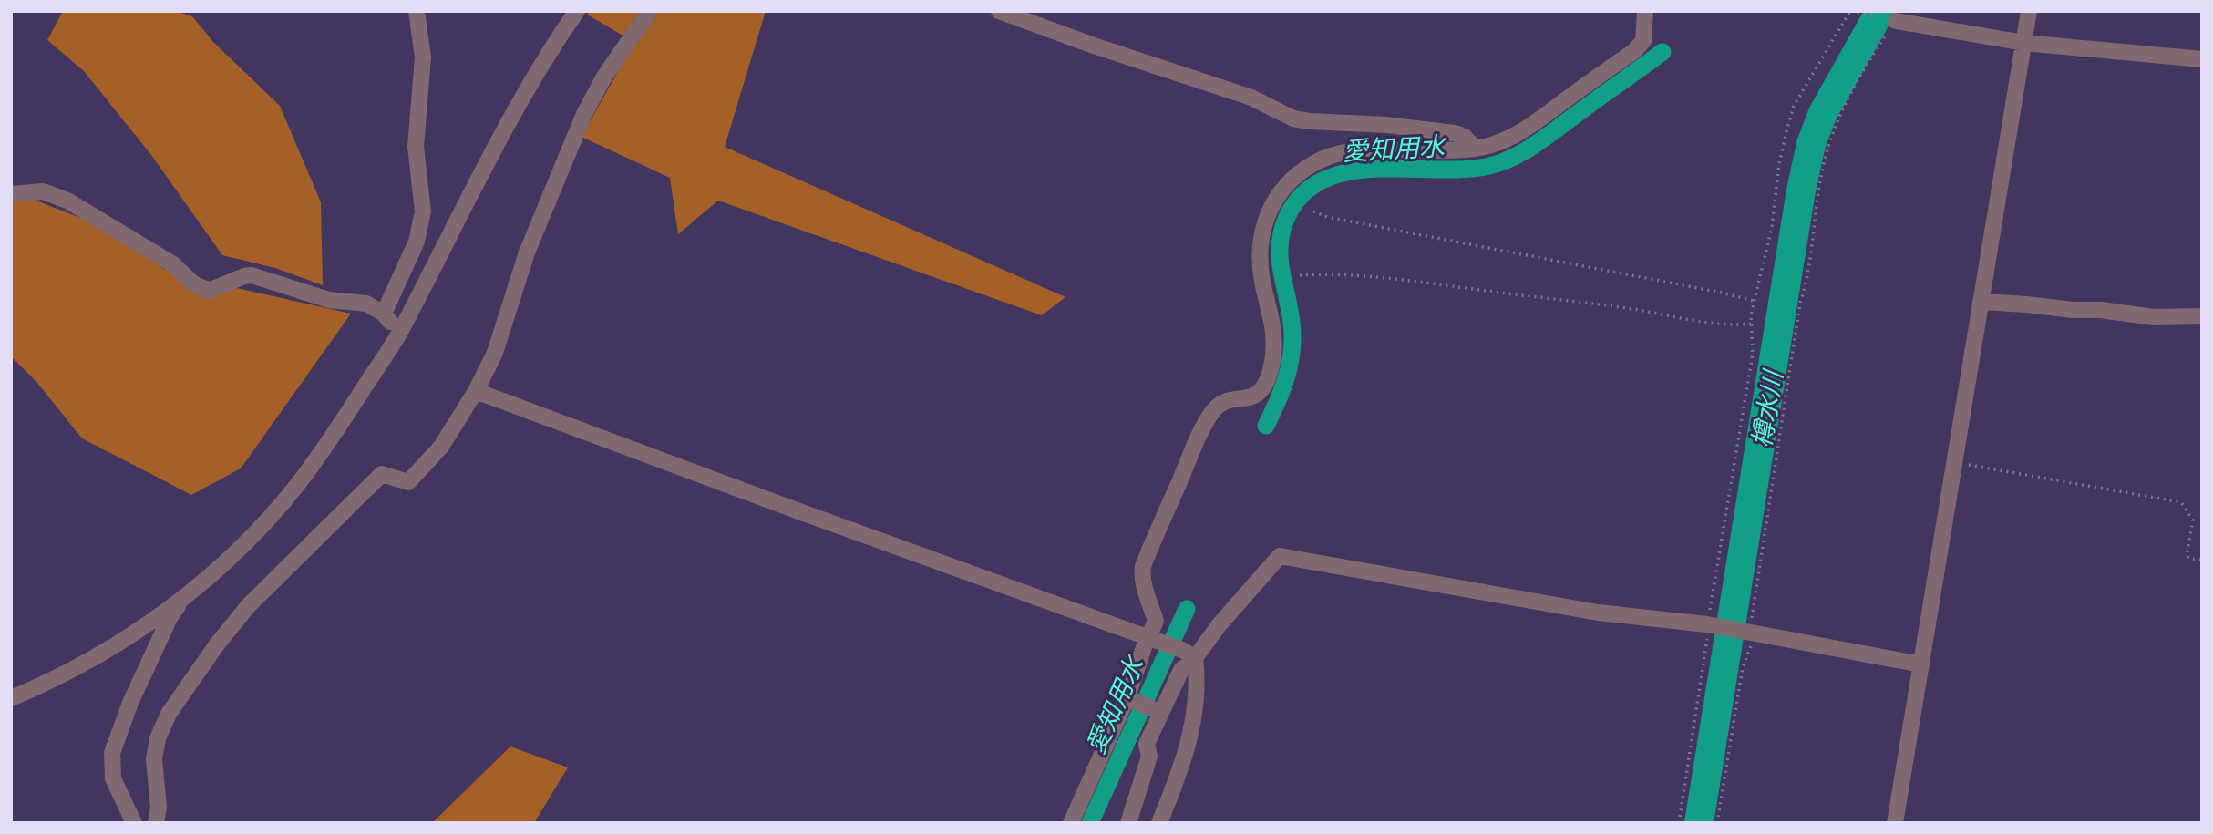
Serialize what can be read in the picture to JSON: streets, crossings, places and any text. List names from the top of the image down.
{
  "water": ["愛知用水", "樽水川"]
}
